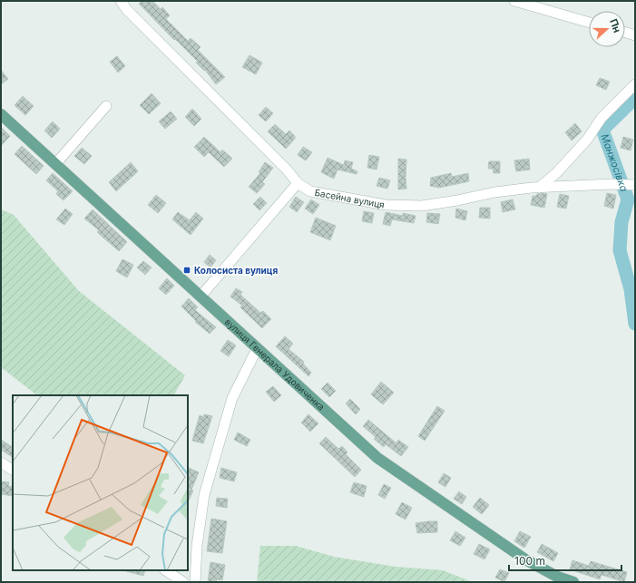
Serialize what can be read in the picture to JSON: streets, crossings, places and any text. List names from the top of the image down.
{
  "streets": {
    "main road": ["вулиця Генерала Удовиченка"],
    "street": ["Басейна вулиця"]
  },
  "water": ["Манжосівка"],
  "places": {
    "transit": ["Колосиста вулиця"]
  },
  "scale_bar": "100 m",
  "north": "right"
}
